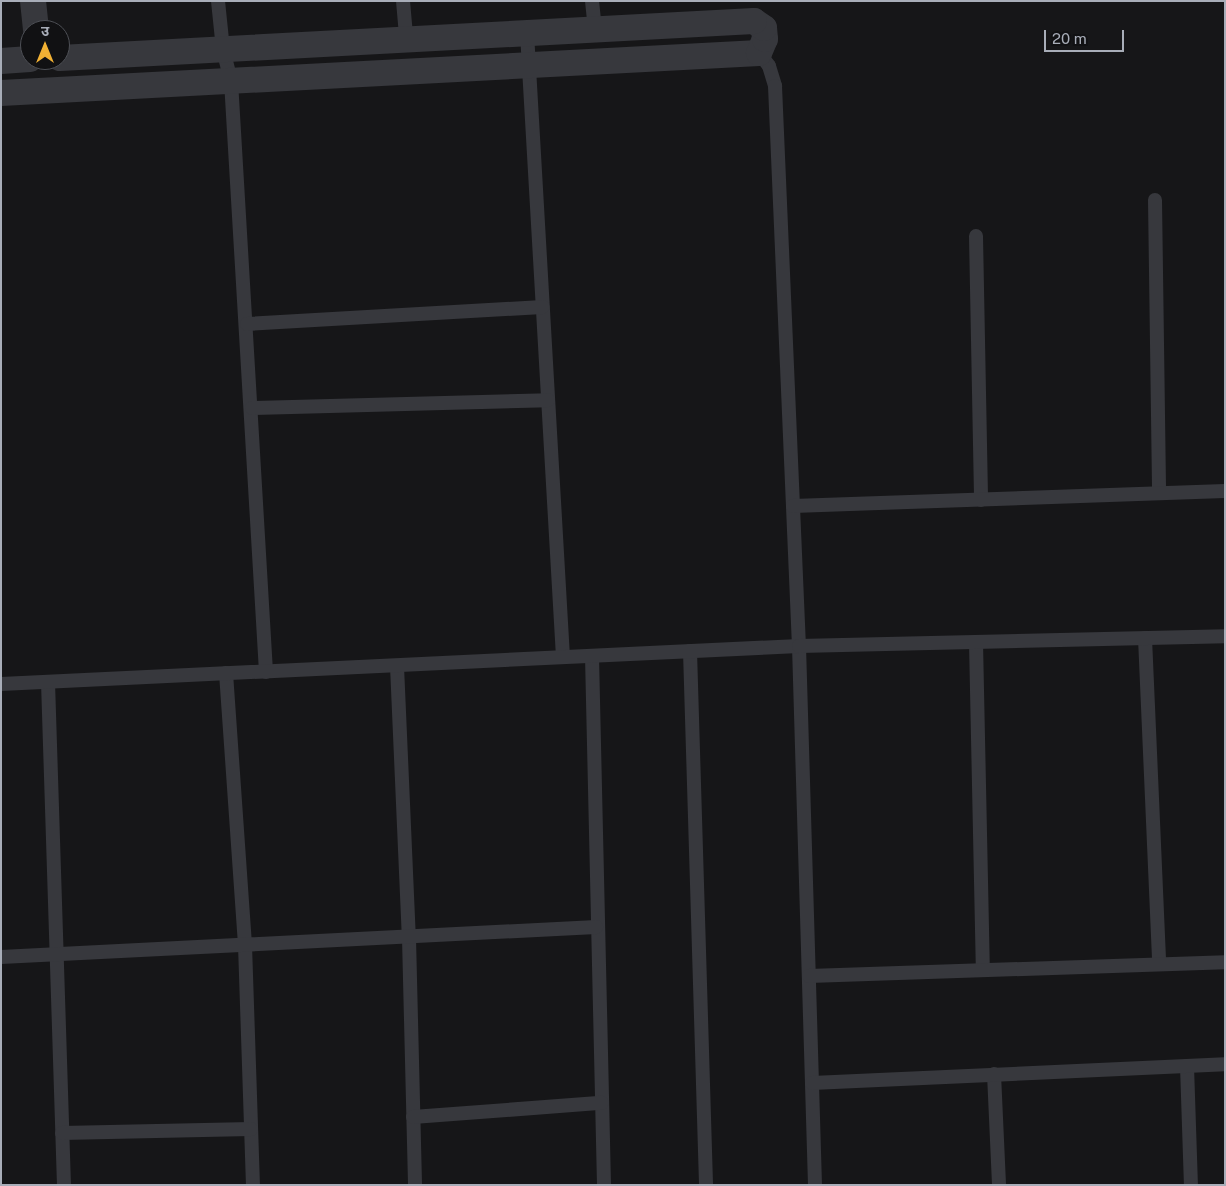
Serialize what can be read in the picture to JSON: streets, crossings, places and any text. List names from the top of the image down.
{
  "scale_bar": "20 m",
  "north": "top"
}
